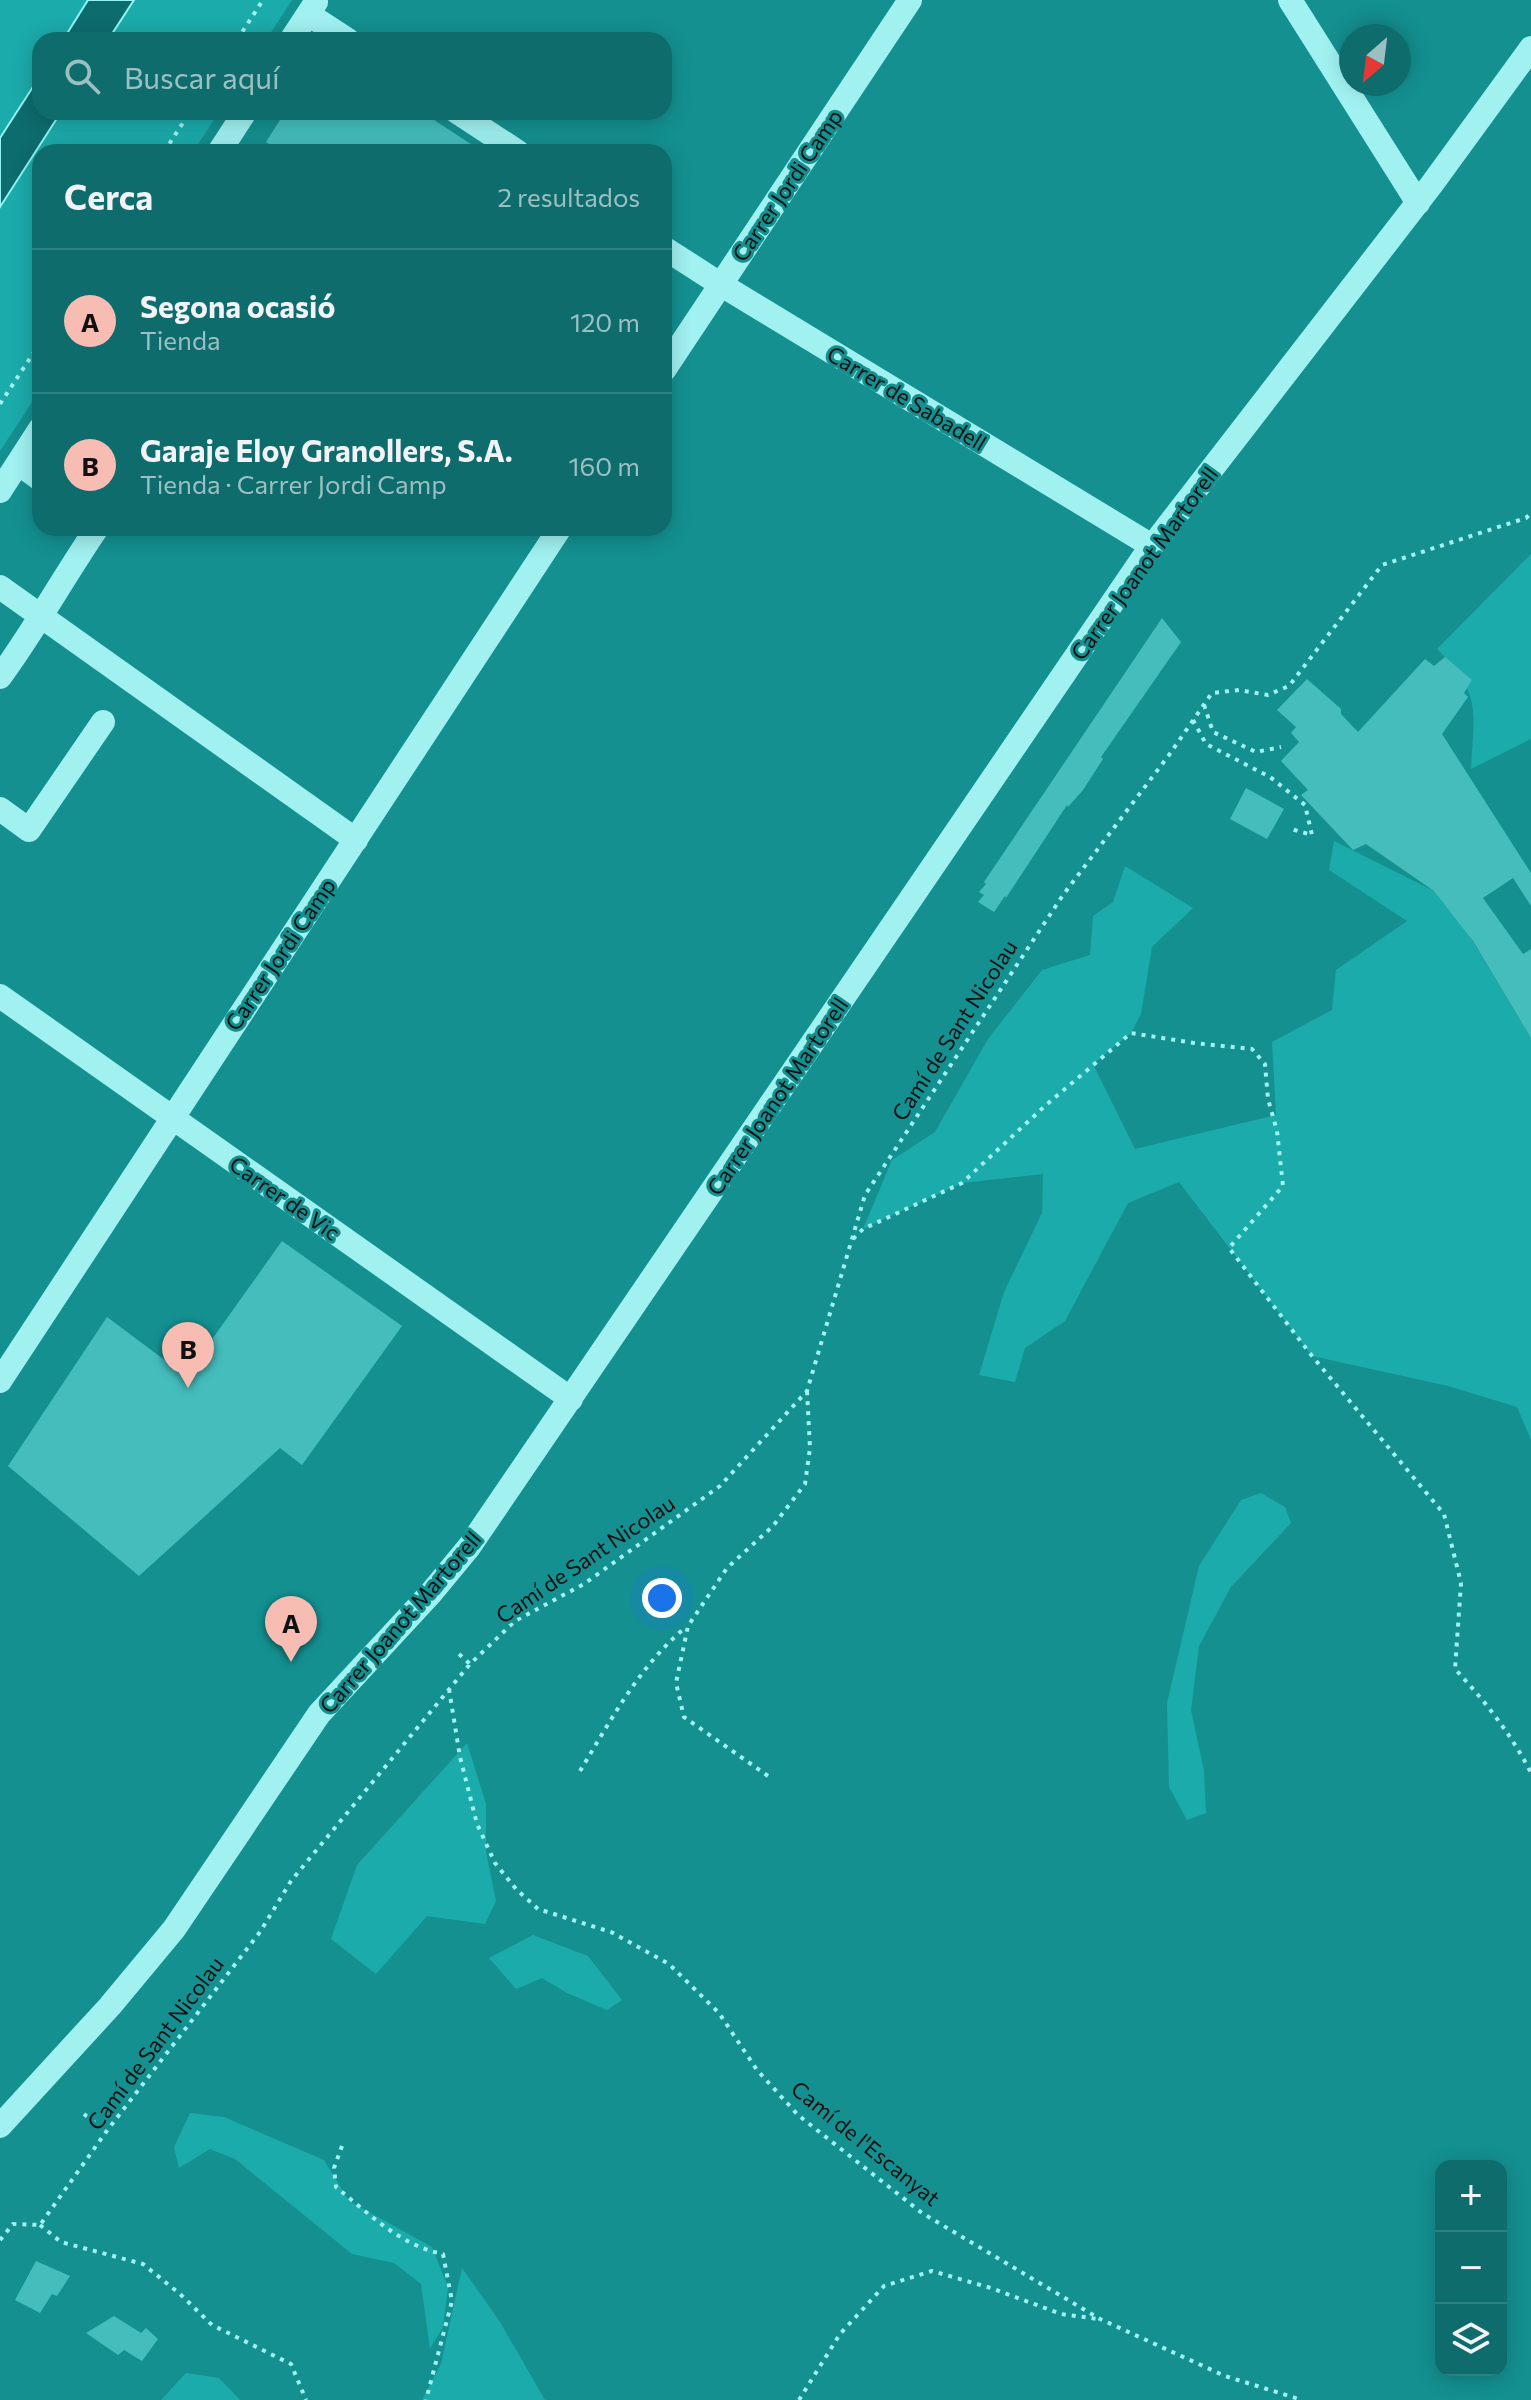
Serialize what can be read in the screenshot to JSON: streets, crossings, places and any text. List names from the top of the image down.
{
  "streets": {
    "street": [
      "Carrer Jordi Camp",
      "Carrer de Sabadell",
      "Carrer Joanot Martorell",
      "Carrer de Vic"
    ],
    "path": ["Camí de Sant Nicolau", "Camí de l'Escanyat"]
  },
  "crossings": [
    ["Carrer Jordi Camp", "Carrer de Sabadell"],
    ["Carrer Jordi Camp", "Carrer de Vic"],
    ["Carrer de Sabadell", "Carrer Joanot Martorell"],
    ["Carrer Joanot Martorell", "Carrer de Vic"],
    ["Camí de Sant Nicolau", "Camí de l'Escanyat"]
  ],
  "north": "bottom left",
  "page": {
    "search": "Buscar aquí",
    "heading": ["Cerca", "2 resultados"],
    "list": [
      {
        "mark": "A",
        "name": "Segona ocasió",
        "note": "Tienda",
        "value": "120 m"
      },
      {
        "mark": "B",
        "name": "Garaje Eloy Granollers, S.A.",
        "note": "Tienda · Carrer Jordi Camp",
        "value": "160 m"
      }
    ],
    "pins": ["B", "A"],
    "map_buttons": ["+", "−"]
  }
}
